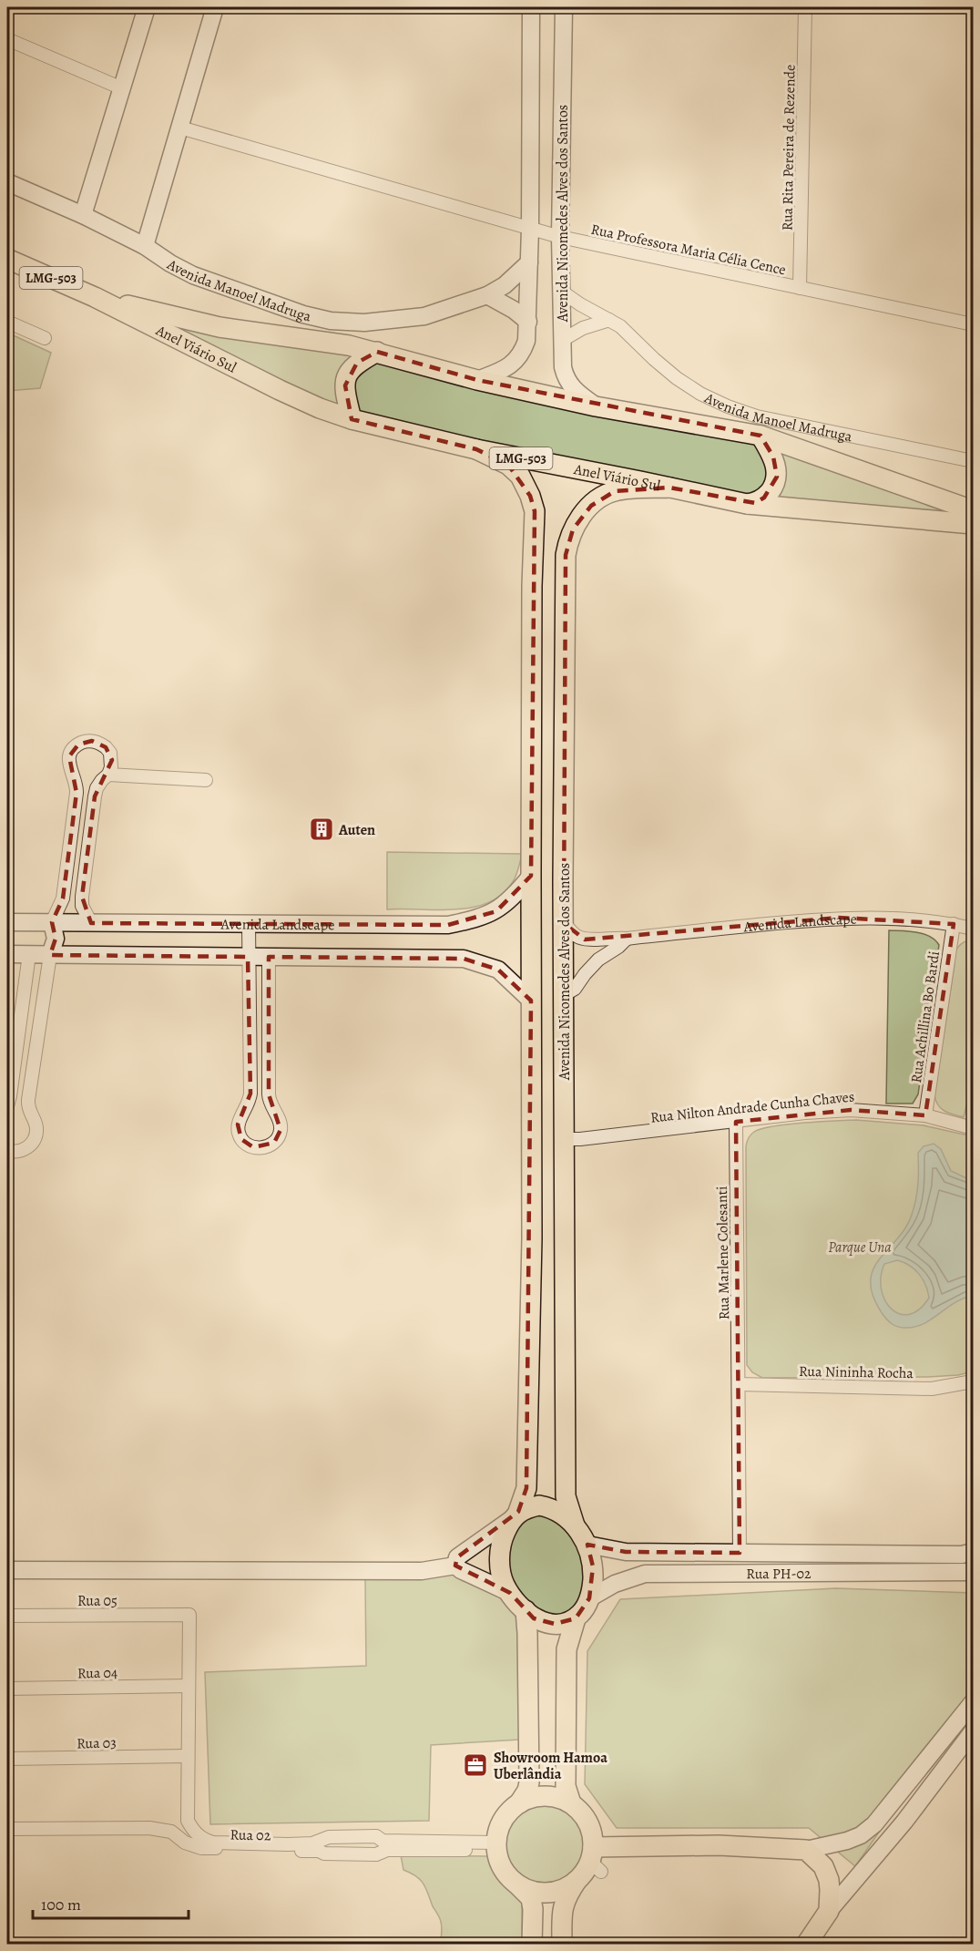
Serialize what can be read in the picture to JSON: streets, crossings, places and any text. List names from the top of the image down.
{
  "streets": {
    "main road": ["Avenida Nicomedes Alves dos Santos", "LMG-503", "Anel Viário Sul"],
    "street": [
      "Rua Rita Pereira de Rezende",
      "Rua Professora Maria Célia Cence",
      "Avenida Manoel Madruga",
      "Avenida Landscape",
      "Rua Achillina Bo Bardi",
      "Rua Nilton Andrade Cunha Chaves",
      "Rua Marlene Colesanti",
      "Rua Nininha Rocha",
      "Rua PH-02",
      "Rua 05",
      "Rua 04",
      "Rua 03",
      "Rua 02"
    ]
  },
  "crossings": [
    ["Rua Rita Pereira de Rezende", "Rua Professora Maria Célia Cence"],
    ["Avenida Nicomedes Alves dos Santos", "Rua Professora Maria Célia Cence"],
    ["Avenida Nicomedes Alves dos Santos", "Avenida Manoel Madruga"],
    ["Avenida Nicomedes Alves dos Santos", "Anel Viário Sul"],
    ["Avenida Nicomedes Alves dos Santos", "Avenida Landscape"],
    ["Avenida Nicomedes Alves dos Santos", "Rua Nilton Andrade Cunha Chaves"],
    ["Avenida Nicomedes Alves dos Santos", "Rua PH-02"],
    ["Avenida Landscape", "Rua Achillina Bo Bardi"],
    ["Rua Achillina Bo Bardi", "Rua Nilton Andrade Cunha Chaves"],
    ["Rua Nilton Andrade Cunha Chaves", "Rua Marlene Colesanti"],
    ["Rua Marlene Colesanti", "Rua Nininha Rocha"],
    ["Rua Marlene Colesanti", "Rua PH-02"],
    ["Rua 05", "Rua 04"]
  ],
  "parks": ["Parque Una"],
  "places": {
    "building": ["Auten"],
    "office": ["Showroom Hamoa Uberlândia"]
  },
  "scale_bar": "100 m"
}
